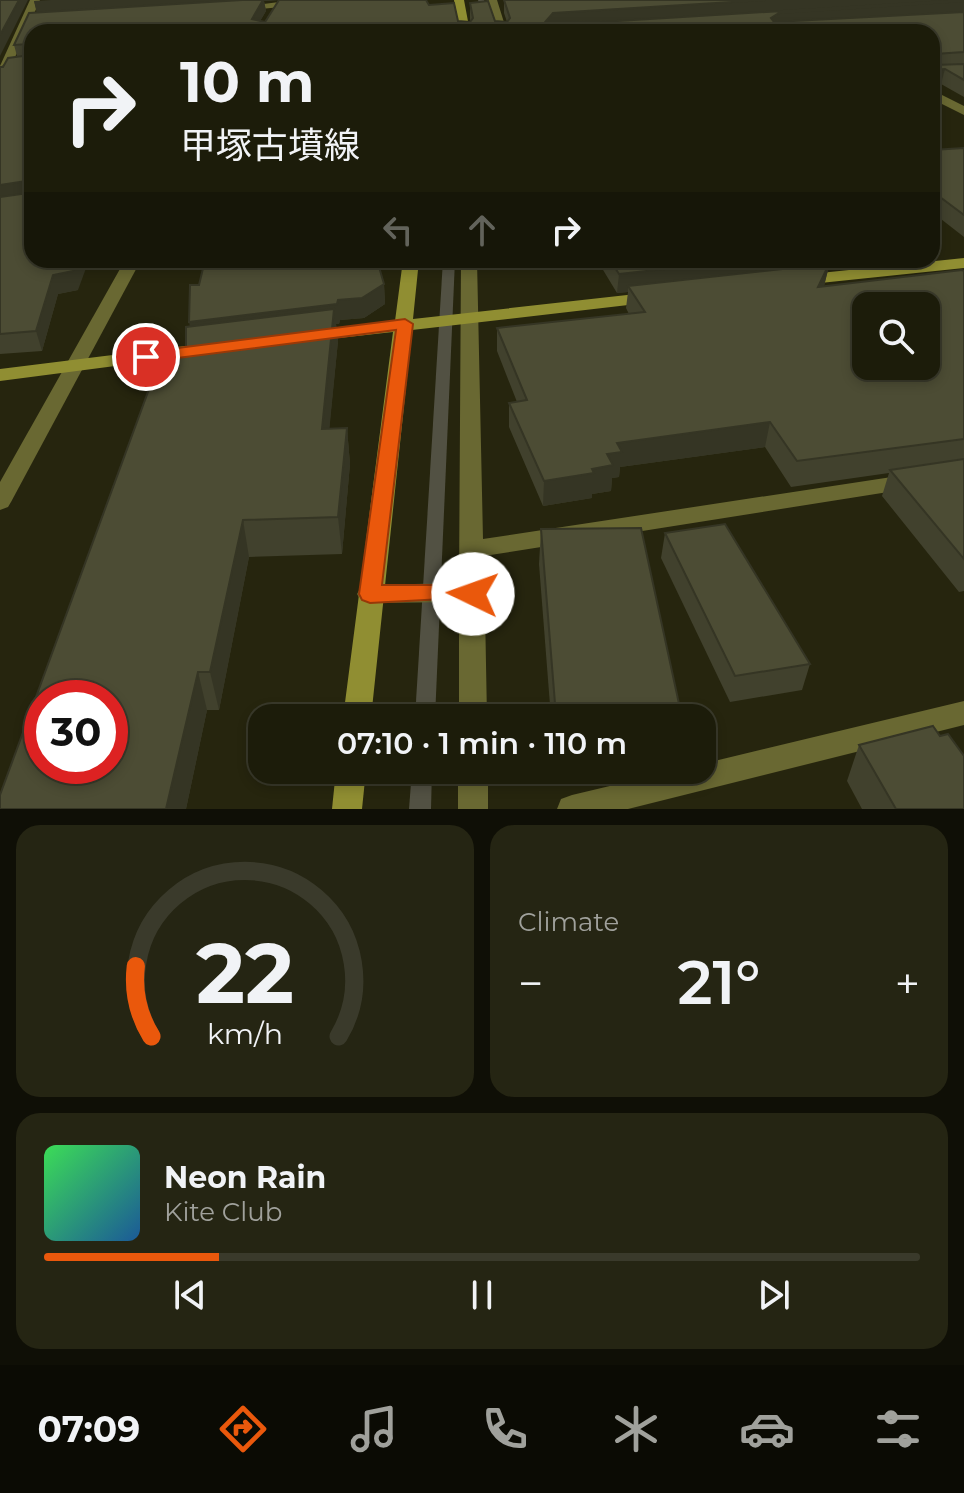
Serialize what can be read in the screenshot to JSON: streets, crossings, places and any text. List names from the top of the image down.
{
  "page": {
    "turn": ["10 m", "甲塚古墳線"],
    "limit": "30",
    "trip": "07:10 · 1 min · 110 m",
    "tile": "Climate",
    "heat": ["−", "21°", "+"],
    "song": ["Neon Rain", "Kite Club"],
    "tabs": "07:09",
    "gauge": ["22", "km/h"]
  }
}
